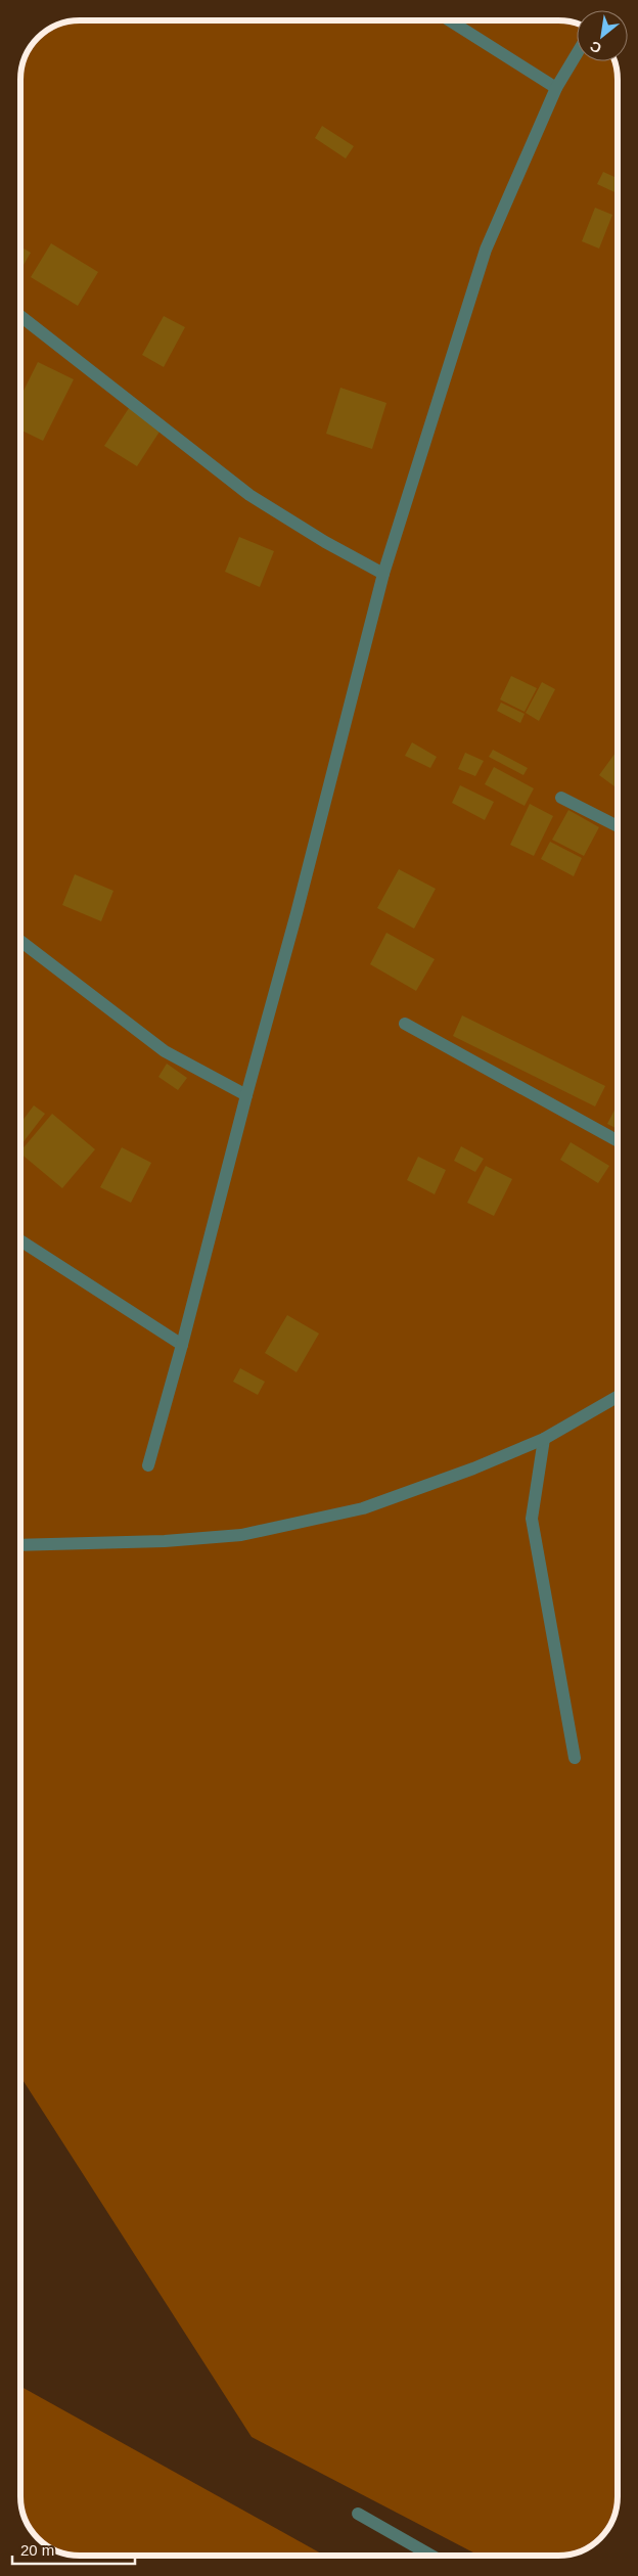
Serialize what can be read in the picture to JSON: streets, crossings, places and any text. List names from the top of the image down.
{
  "scale_bar": "20 m",
  "north": "bottom left"
}
